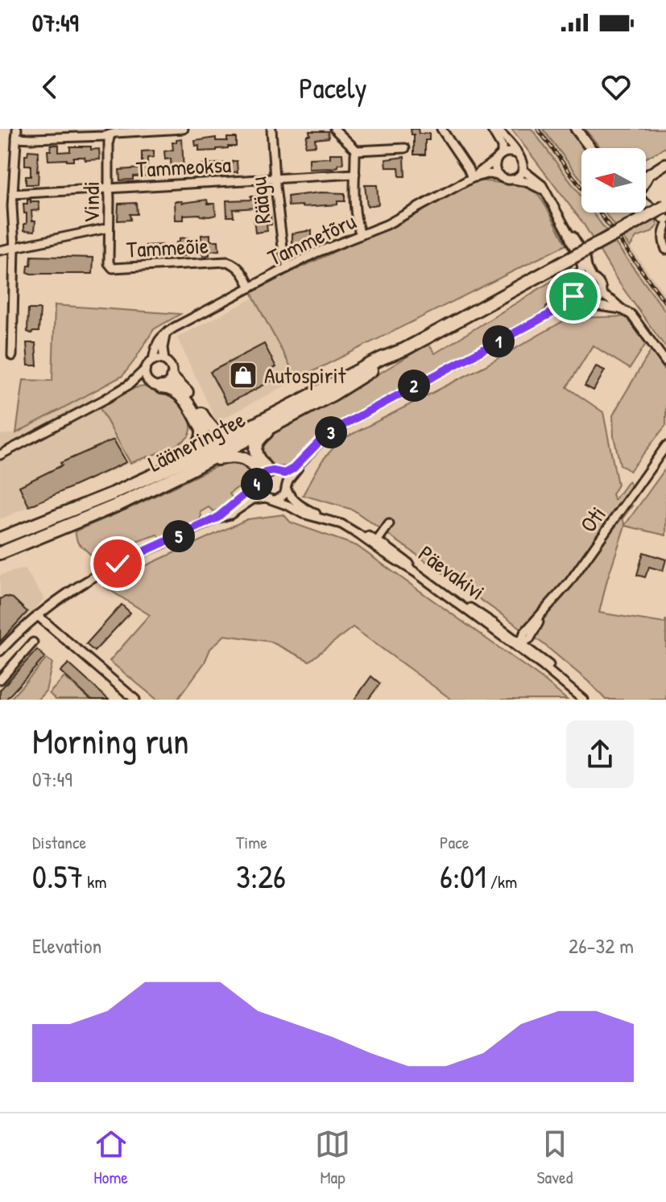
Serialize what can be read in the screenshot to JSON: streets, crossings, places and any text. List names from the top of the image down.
{
  "streets": {
    "highway": ["Lääneringtee"],
    "street": [
      "Tammeoksa",
      "Räägu",
      "Vindi",
      "Tammetõru",
      "Tammeõie",
      "Oti",
      "Päevakivi"
    ]
  },
  "crossings": [
    ["Tammeoksa", "Räägu"],
    ["Tammeoksa", "Vindi"],
    ["Räägu", "Tammetõru"],
    ["Vindi", "Tammeõie"],
    ["Tammetõru", "Tammeõie"],
    ["Oti", "Päevakivi"]
  ],
  "places": {
    "shop": ["Autospirit"]
  },
  "north": "left",
  "page": {
    "status": "07:49",
    "header": "Pacely",
    "pins": [
      "1",
      "2",
      "3",
      "4",
      "5"
    ],
    "heading": ["Morning run", "07:49"],
    "stats": [
      ["Distance", "0.57 km"],
      ["Time", "3:26"],
      ["Pace", "6:01 /km"]
    ],
    "chart": ["Elevation", "26–32 m"],
    "tabs": ["Home", "Map", "Saved"]
  }
}
